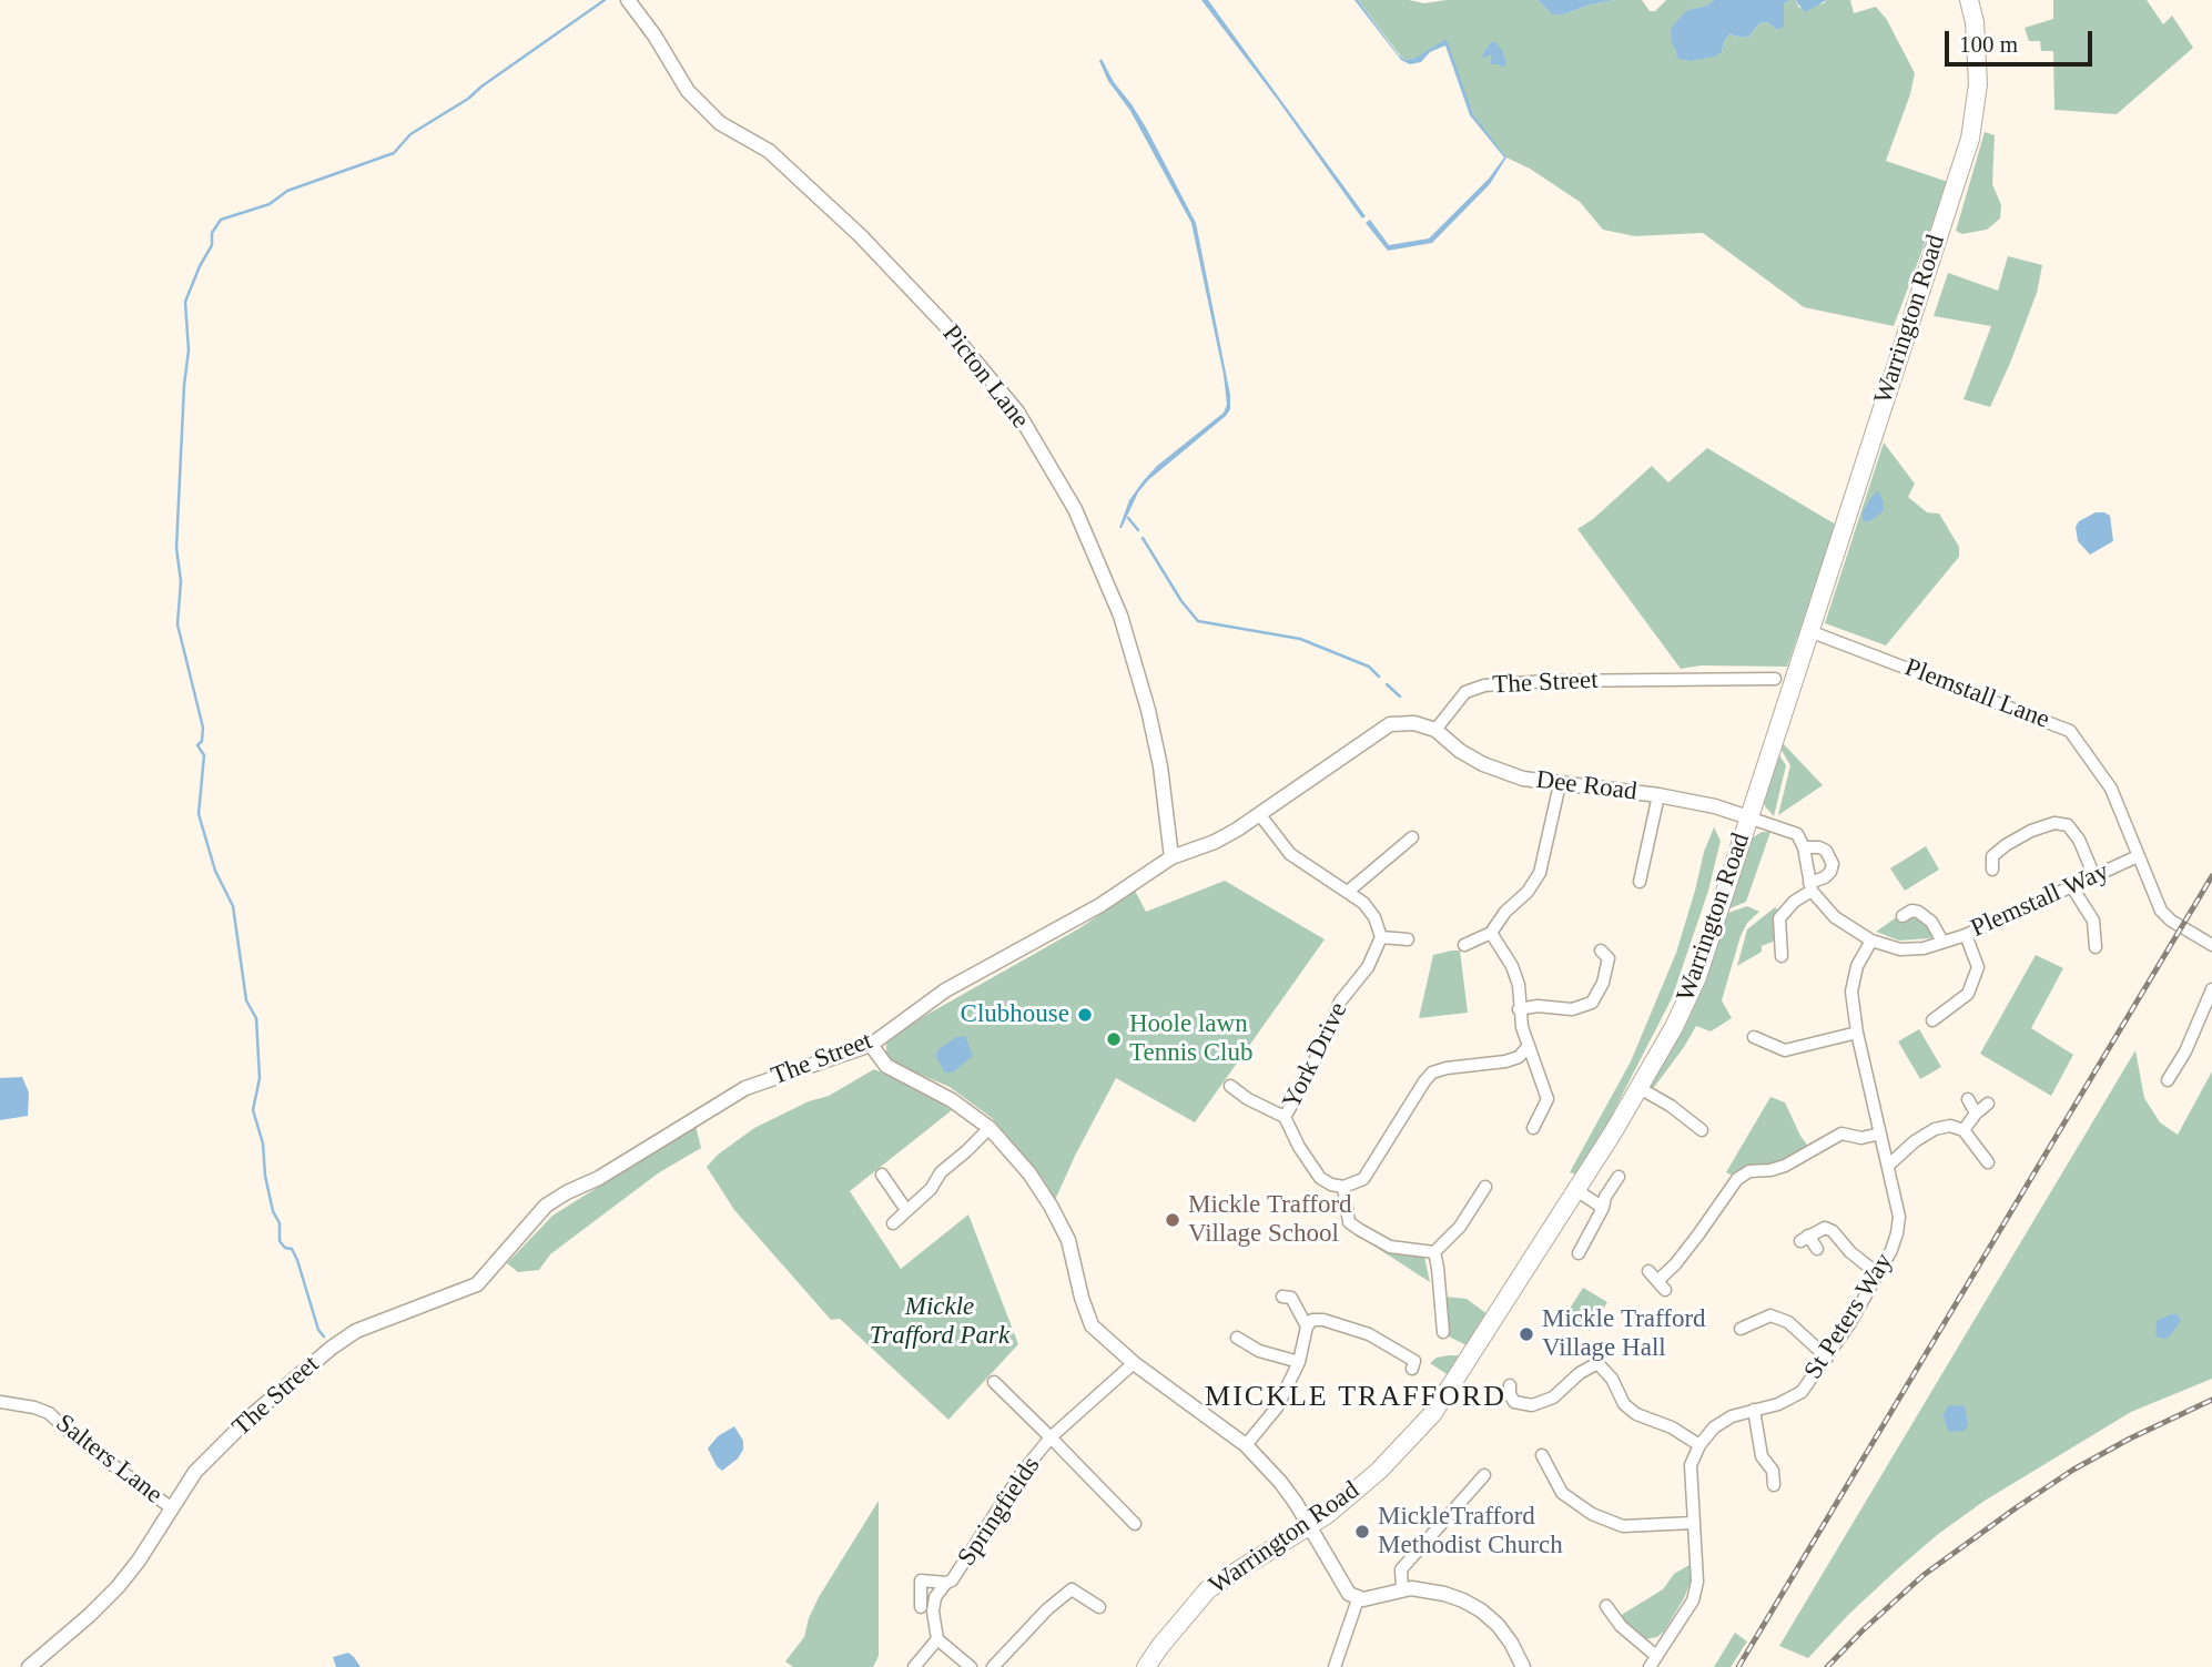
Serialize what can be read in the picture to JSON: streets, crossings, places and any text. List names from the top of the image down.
{
  "streets": {
    "main road": ["Warrington Road"],
    "street": [
      "Picton Lane",
      "The Street",
      "Plemstall Lane",
      "Dee Road",
      "Plemstall Way",
      "York Drive",
      "St Peters Way",
      "Salters Lane",
      "Springfields"
    ]
  },
  "crossings": [
    ["Warrington Road", "Plemstall Lane"],
    ["Warrington Road", "Dee Road"],
    ["Picton Lane", "The Street"],
    ["The Street", "Dee Road"],
    ["The Street", "Salters Lane"],
    ["Plemstall Lane", "Plemstall Way"],
    ["Plemstall Way", "St Peters Way"]
  ],
  "districts": ["MICKLE TRAFFORD"],
  "parks": ["Mickle Trafford Park"],
  "places": [
    "Clubhouse",
    "Hoole lawn Tennis Club",
    "Mickle Trafford Village School",
    "Mickle Trafford Village Hall",
    "MickleTrafford Methodist Church"
  ],
  "scale_bar": "100 m"
}
